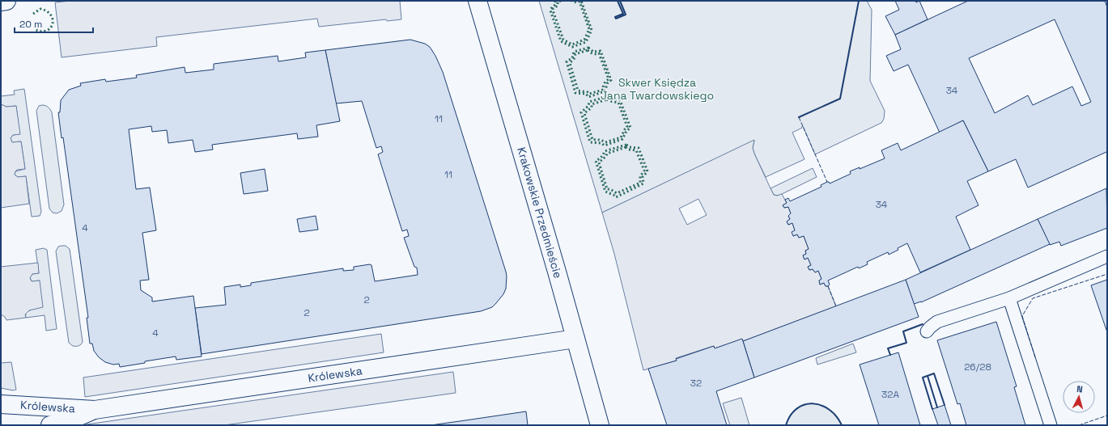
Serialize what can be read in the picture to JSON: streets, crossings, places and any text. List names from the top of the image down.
{
  "streets": {
    "street": ["Krakowskie Przedmieście", "Królewska"]
  },
  "crossings": [
    ["Krakowskie Przedmieście", "Królewska"]
  ],
  "parks": ["Skwer Księdza Jana Twardowskiego"],
  "house_numbers": [
    "34",
    "11",
    "11",
    "34",
    "4",
    "2",
    "2",
    "4",
    "26/28",
    "32",
    "32A"
  ],
  "scale_bar": "20 m",
  "north": "top"
}
